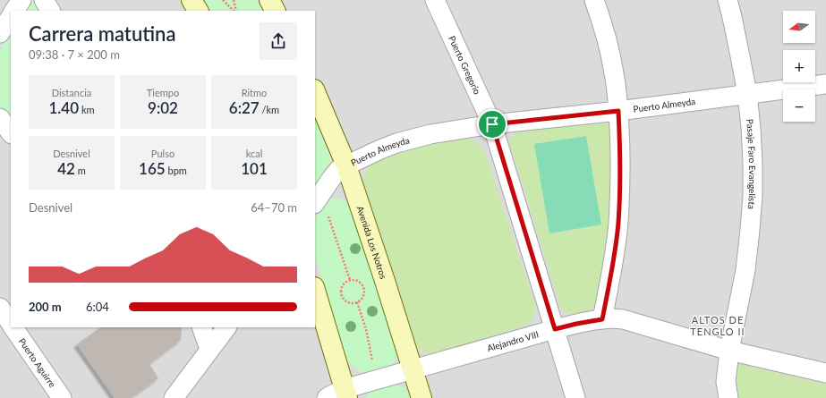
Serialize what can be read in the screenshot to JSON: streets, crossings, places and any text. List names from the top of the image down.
{
  "streets": {
    "main road": ["Avenida Los Notros"],
    "street": [
      "Puerto Gregorio",
      "Puerto Almeyda",
      "Pasaje Faro Evangelista",
      "Alejandro VIII",
      "Puerto Aguirre"
    ]
  },
  "crossings": [
    ["Puerto Gregorio", "Puerto Almeyda"],
    ["Puerto Gregorio", "Alejandro VIII"],
    ["Puerto Almeyda", "Pasaje Faro Evangelista"],
    ["Puerto Almeyda", "Avenida Los Notros"],
    ["Pasaje Faro Evangelista", "Alejandro VIII"],
    ["Avenida Los Notros", "Alejandro VIII"]
  ],
  "districts": ["ALTOS DE TENGLO II"],
  "north": "left",
  "page": {
    "map_buttons": ["+", "−"],
    "heading": ["Carrera matutina", "09:38 · 7 × 200 m"],
    "stats": [
      ["Distancia", "1.40 km"],
      ["Tiempo", "9:02"],
      ["Ritmo", "6:27 /km"],
      ["Desnivel", "42 m"],
      ["Pulso", "165 bpm"],
      ["kcal", "101"]
    ],
    "chart": ["Desnivel", "64–70 m"],
    "list": [
      {
        "name": "200 m",
        "note": "6:04"
      }
    ]
  }
}
